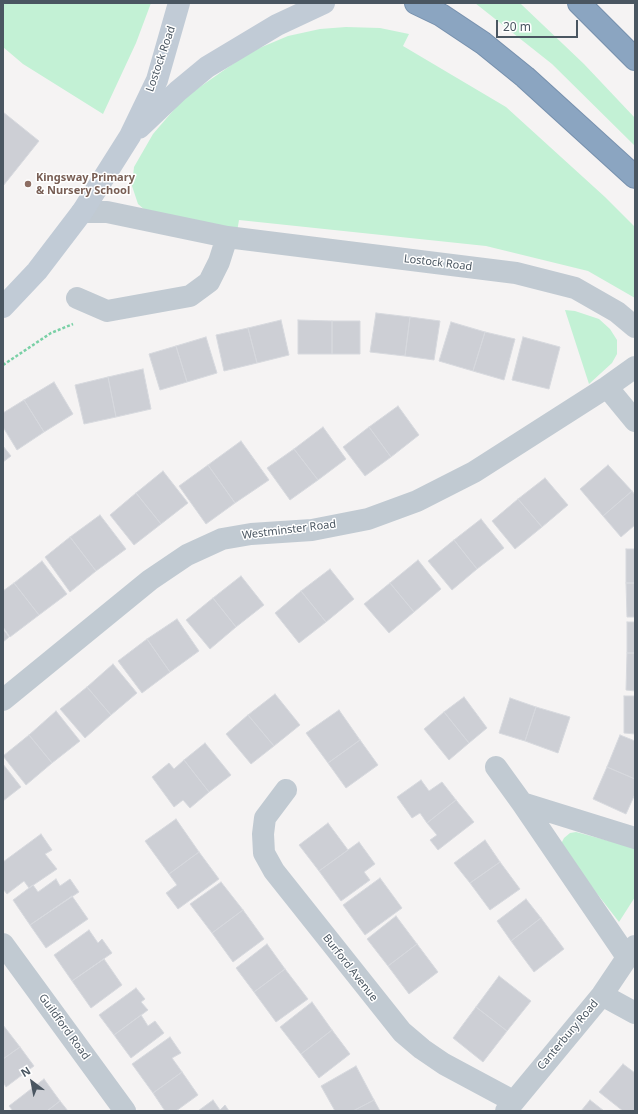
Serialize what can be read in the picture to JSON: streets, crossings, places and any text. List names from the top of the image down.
{
  "streets": {
    "main road": ["Lostock Road"],
    "street": [
      "Westminster Road",
      "Burford Avenue",
      "Guildford Road",
      "Canterbury Road"
    ]
  },
  "crossings": [
    ["Burford Avenue", "Canterbury Road"]
  ],
  "places": ["Kingsway Primary & Nursery School"],
  "scale_bar": "20 m",
  "north": "top left"
}
